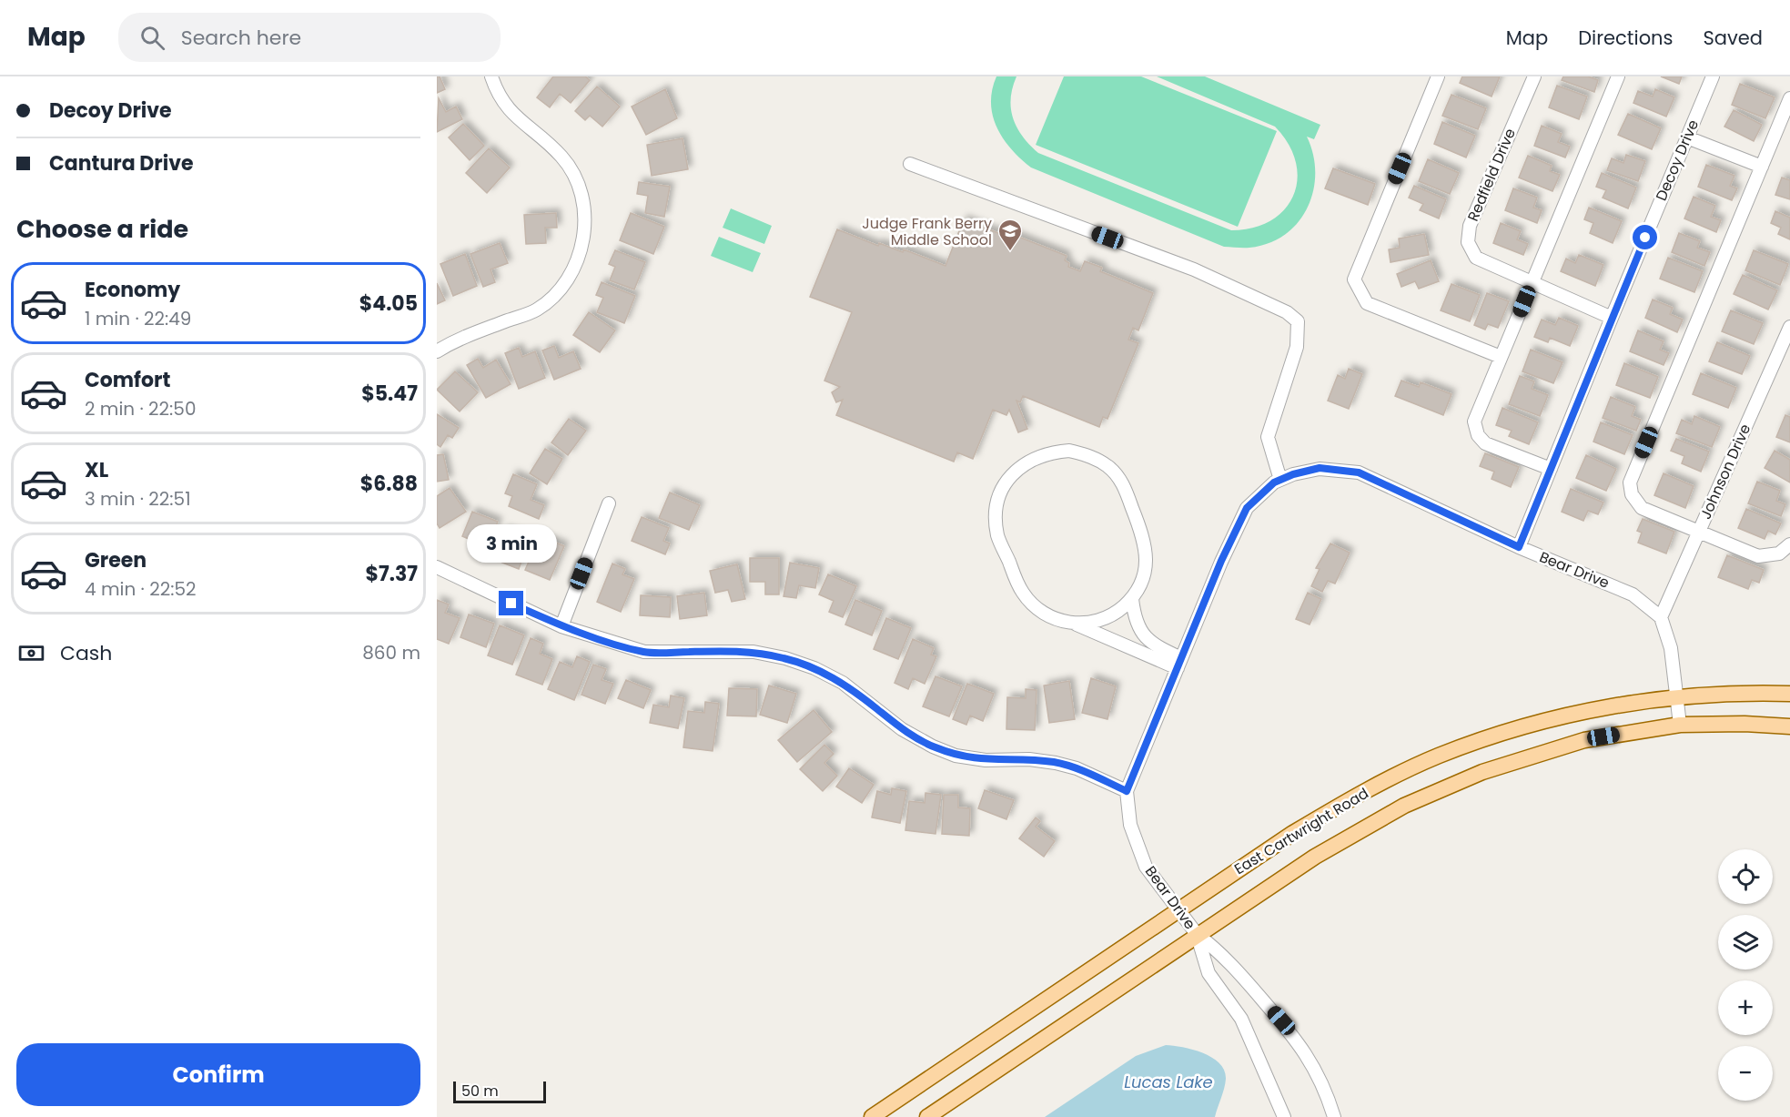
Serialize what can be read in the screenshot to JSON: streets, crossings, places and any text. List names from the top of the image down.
{
  "streets": {
    "main road": ["East Cartwright Road"],
    "street": [
      "Decoy Drive",
      "Redfield Drive",
      "Johnson Drive",
      "Bear Drive"
    ]
  },
  "crossings": [
    ["Decoy Drive", "Redfield Drive"],
    ["Decoy Drive", "Bear Drive"],
    ["Johnson Drive", "Bear Drive"],
    ["Bear Drive", "East Cartwright Road"]
  ],
  "water": ["Lucas Lake"],
  "places": {
    "school or university": ["Judge Frank Berry Middle School"]
  },
  "scale_bar": "50 m",
  "page": {
    "header": "Map",
    "search": "Search here",
    "nav": ["Map", "Directions", "Saved"],
    "banner": ["Decoy Drive", "Cantura Drive"],
    "heading": "Choose a ride",
    "list": [
      {
        "name": "Economy",
        "note": "1 min · 22:49",
        "value": "$4.05"
      },
      {
        "name": "Comfort",
        "note": "2 min · 22:50",
        "value": "$5.47"
      },
      {
        "name": "XL",
        "note": "3 min · 22:51",
        "value": "$6.88"
      },
      {
        "name": "Green",
        "note": "4 min · 22:52",
        "value": "$7.37"
      }
    ],
    "bubble": "3 min",
    "pay": ["Cash", "860 m"],
    "map_buttons": ["+", "−"],
    "buttons": "Confirm",
    "scale": "50 m"
  }
}
